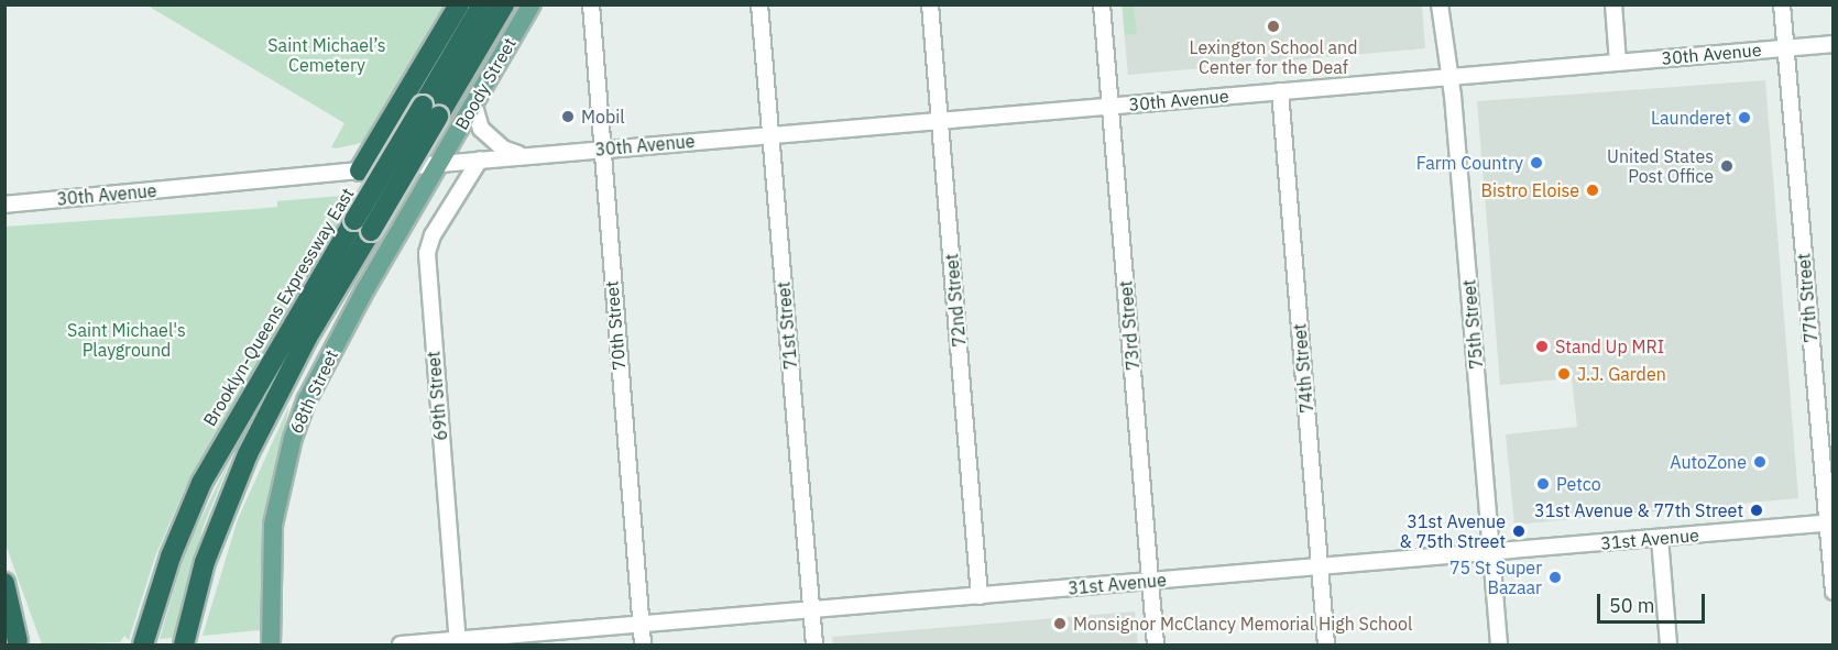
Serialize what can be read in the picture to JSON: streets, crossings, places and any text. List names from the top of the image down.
{
  "streets": {
    "highway": ["Brooklyn-Queens Expressway East"],
    "main road": ["Boody Street", "68th Street"],
    "street": [
      "30th Avenue",
      "77th Street",
      "72nd Street",
      "75th Street",
      "70th Street",
      "71st Street",
      "73rd Street",
      "74th Street",
      "69th Street",
      "31st Avenue"
    ]
  },
  "crossings": [
    ["30th Avenue", "Boody Street"],
    ["30th Avenue", "77th Street"],
    ["30th Avenue", "72nd Street"],
    ["30th Avenue", "75th Street"],
    ["30th Avenue", "70th Street"],
    ["30th Avenue", "71st Street"],
    ["30th Avenue", "73rd Street"],
    ["30th Avenue", "74th Street"],
    ["30th Avenue", "68th Street"],
    ["30th Avenue", "69th Street"],
    ["Boody Street", "68th Street"],
    ["77th Street", "31st Avenue"],
    ["72nd Street", "31st Avenue"],
    ["75th Street", "31st Avenue"],
    ["70th Street", "31st Avenue"],
    ["71st Street", "31st Avenue"],
    ["73rd Street", "31st Avenue"],
    ["74th Street", "31st Avenue"],
    ["69th Street", "31st Avenue"]
  ],
  "parks": ["Saint Michael’s Cemetery", "Saint Michael's Playground"],
  "places": [
    "Lexington School and Center for the Deaf",
    "Mobil",
    "Launderet",
    "Farm Country",
    "United States Post Office",
    "Bistro Eloise",
    "Stand Up MRI",
    "J.J. Garden",
    "AutoZone",
    "Petco",
    "31st Avenue & 77th Street",
    "31st Avenue & 75th Street",
    "75 St Super Bazaar",
    "Monsignor McClancy Memorial High School"
  ],
  "scale_bar": "50 m"
}
